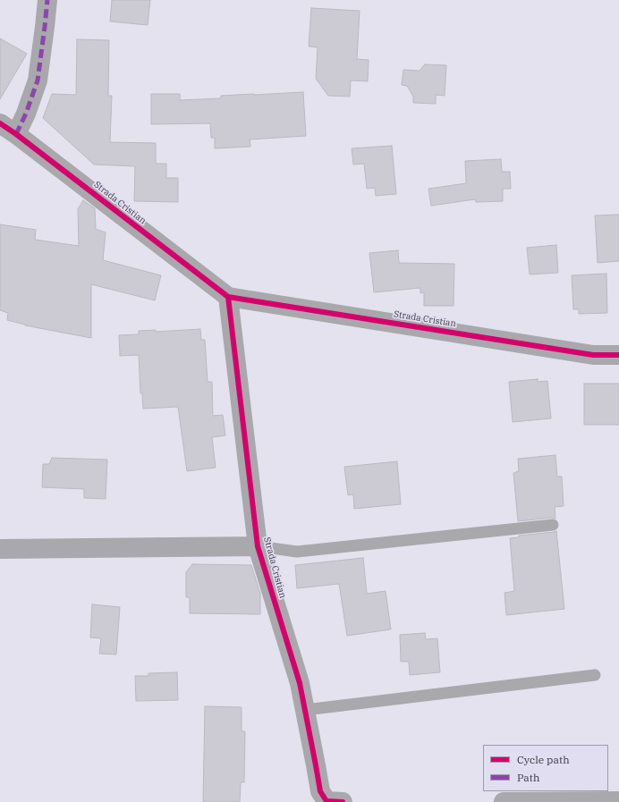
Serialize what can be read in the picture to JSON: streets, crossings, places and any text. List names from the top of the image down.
{
  "streets": {
    "street": ["Strada Cristian"]
  },
  "legend": ["Cycle path", "Path"]
}
